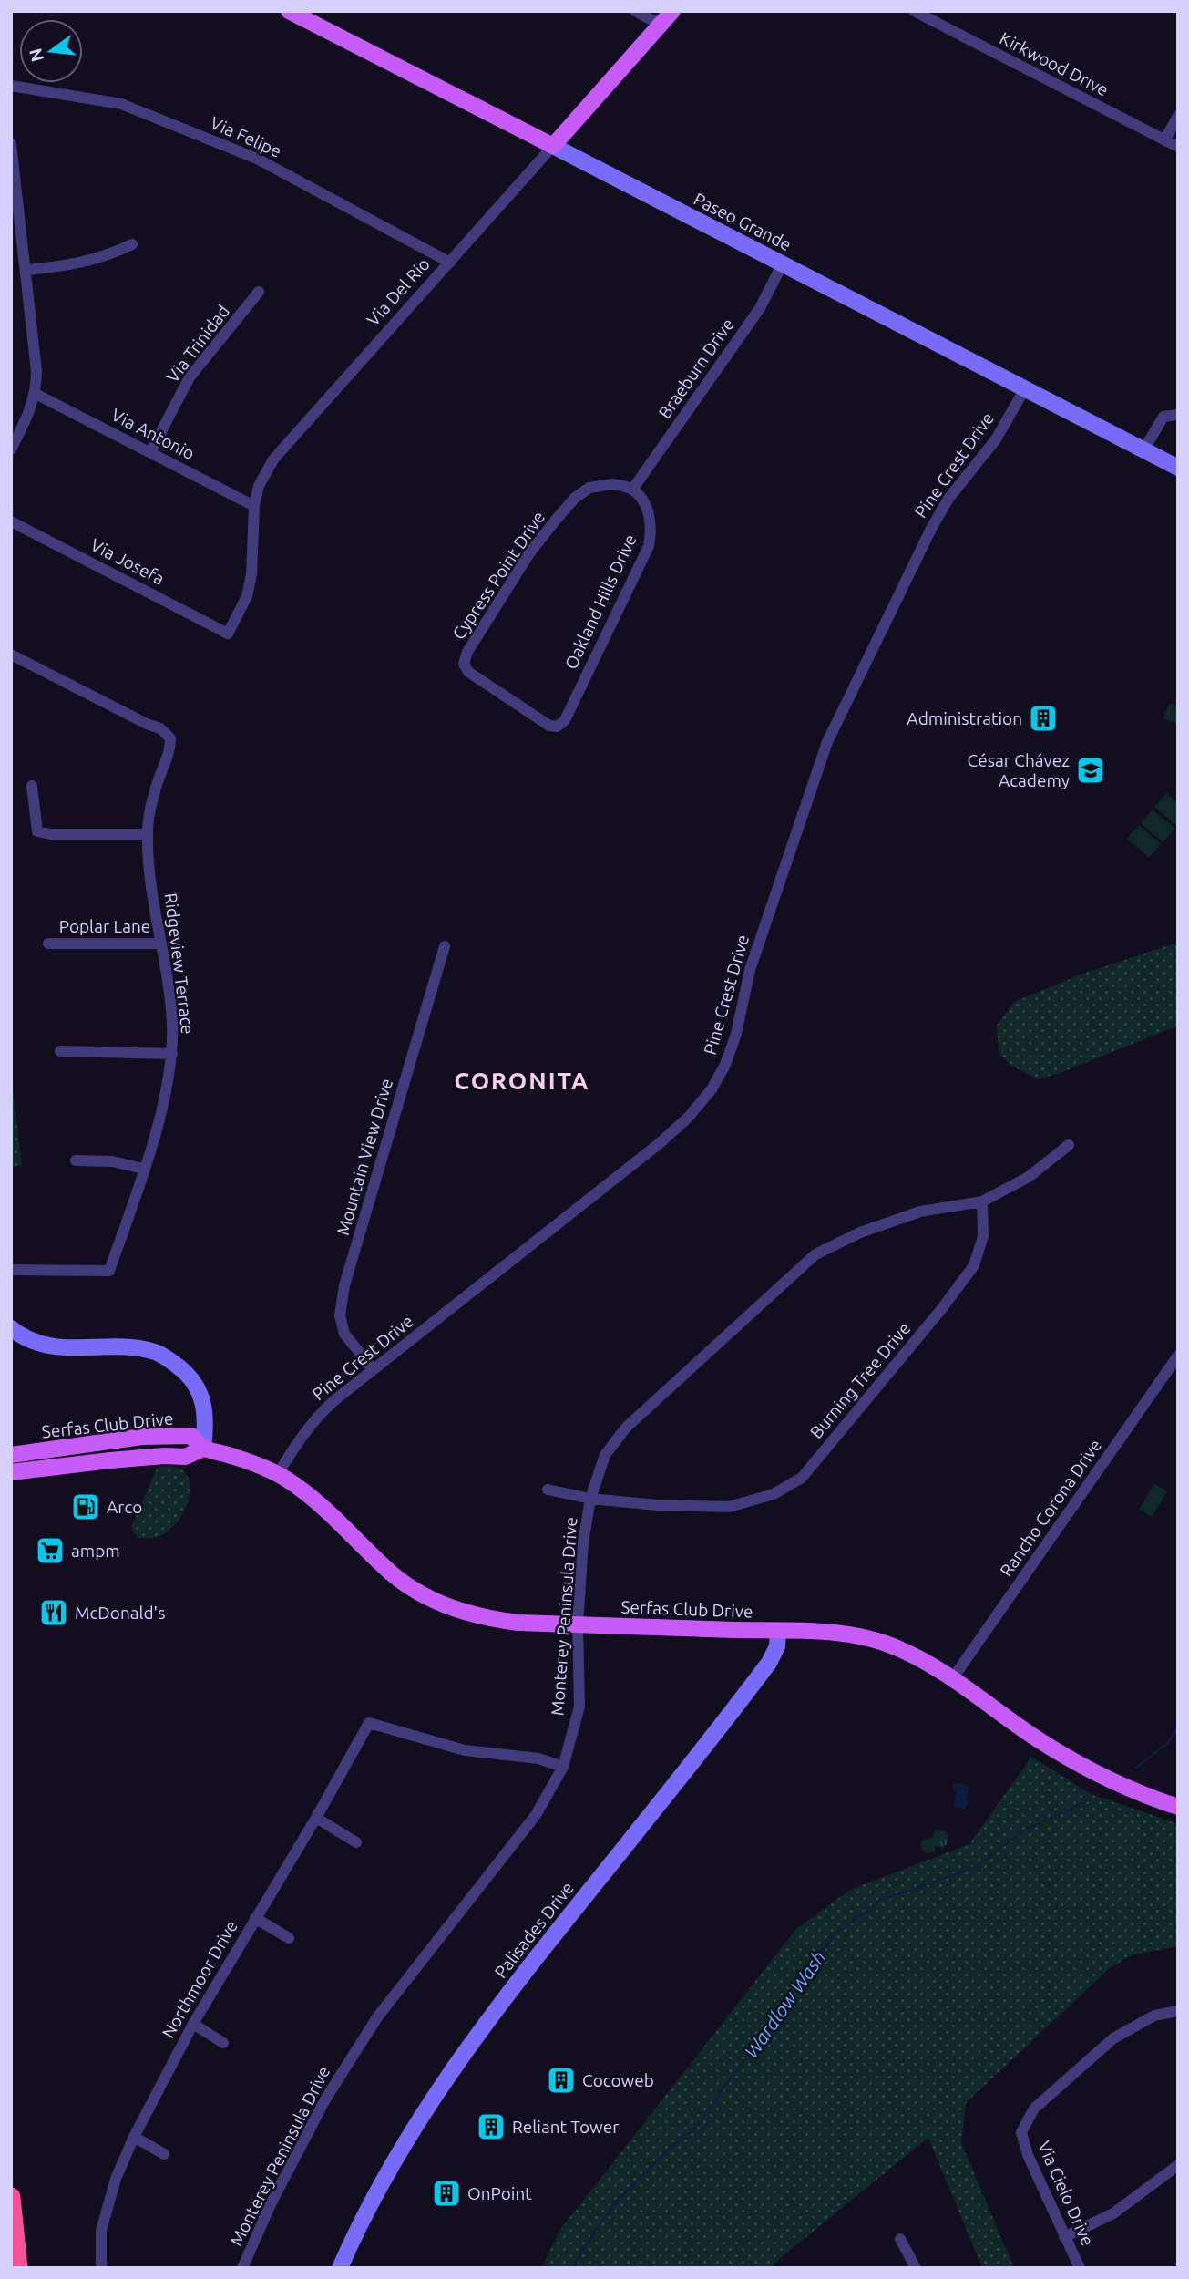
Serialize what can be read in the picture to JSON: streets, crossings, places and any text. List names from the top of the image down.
{
  "streets": {
    "main road": [
      "Paseo Grande",
      "Via Del Rio",
      "Serfas Club Drive",
      "Palisades Drive"
    ],
    "street": [
      "Kirkwood Drive",
      "Via Felipe",
      "Via Trinidad",
      "Braeburn Drive",
      "Via Antonio",
      "Pine Crest Drive",
      "Via Josefa",
      "Cypress Point Drive",
      "Oakland Hills Drive",
      "Poplar Lane",
      "Ridgeview Terrace",
      "Mountain View Drive",
      "Burning Tree Drive",
      "Rancho Corona Drive",
      "Monterey Peninsula Drive",
      "Northmoor Drive",
      "Via Cielo Drive"
    ]
  },
  "crossings": [
    ["Via Felipe", "Via Del Rio"],
    ["Paseo Grande", "Via Del Rio"],
    ["Paseo Grande", "Braeburn Drive"],
    ["Paseo Grande", "Pine Crest Drive"],
    ["Via Del Rio", "Via Antonio"],
    ["Via Del Rio", "Via Josefa"],
    ["Via Trinidad", "Via Antonio"],
    ["Braeburn Drive", "Cypress Point Drive"],
    ["Braeburn Drive", "Oakland Hills Drive"],
    ["Pine Crest Drive", "Mountain View Drive"],
    ["Pine Crest Drive", "Serfas Club Drive"],
    ["Cypress Point Drive", "Oakland Hills Drive"],
    ["Poplar Lane", "Ridgeview Terrace"],
    ["Burning Tree Drive", "Monterey Peninsula Drive"],
    ["Serfas Club Drive", "Rancho Corona Drive"],
    ["Serfas Club Drive", "Monterey Peninsula Drive"],
    ["Serfas Club Drive", "Palisades Drive"],
    ["Monterey Peninsula Drive", "Northmoor Drive"]
  ],
  "districts": ["CORONITA"],
  "water": ["Wardlow Wash"],
  "places": {
    "building": [
      "Administration",
      "Cocoweb",
      "Reliant Tower",
      "OnPoint"
    ],
    "school or university": ["César Chávez Academy"],
    "fuel station": ["Arco"],
    "supermarket": ["ampm"],
    "restaurant": ["McDonald's"]
  },
  "north": "left"
}
